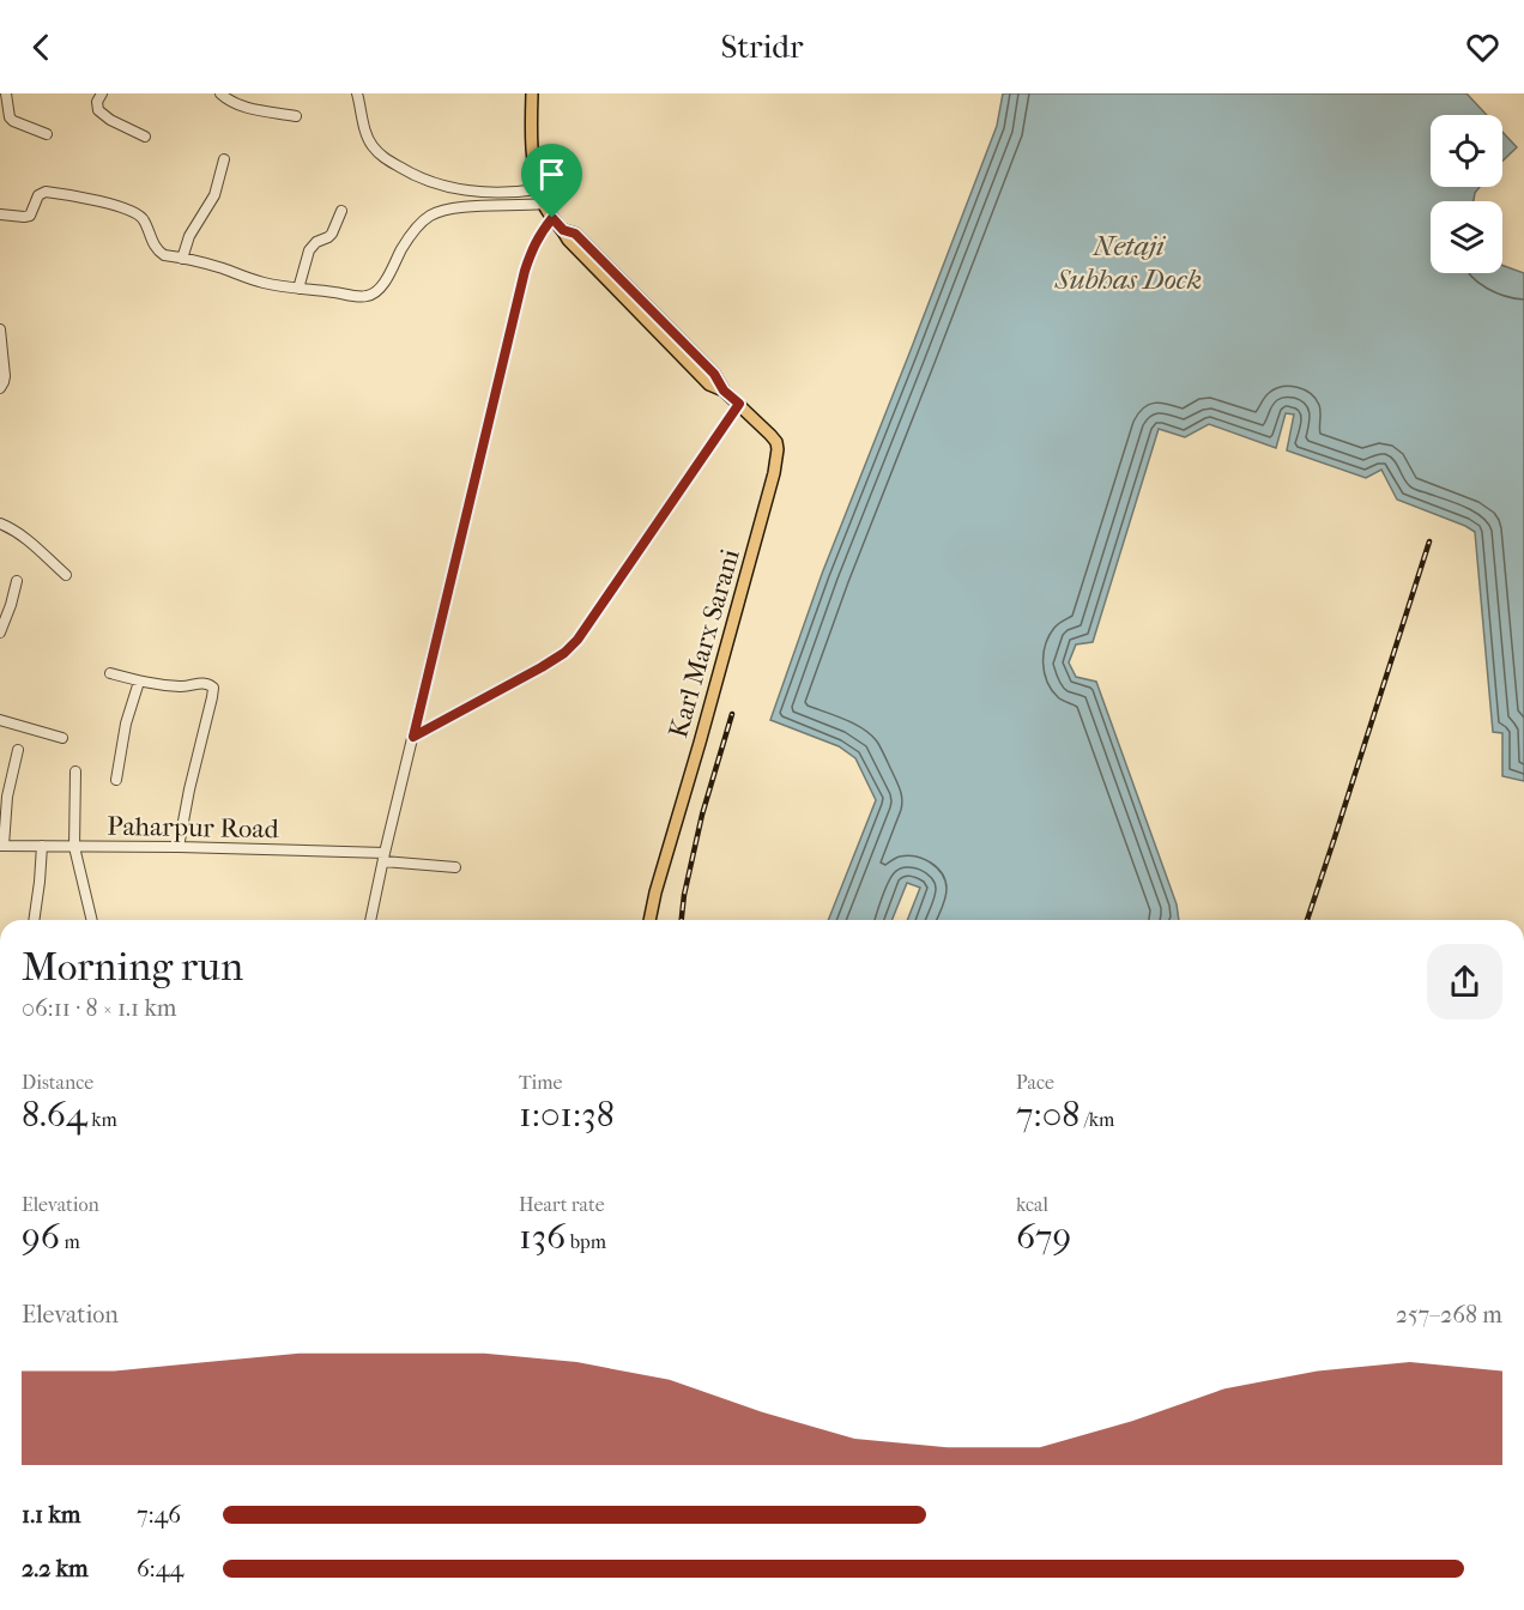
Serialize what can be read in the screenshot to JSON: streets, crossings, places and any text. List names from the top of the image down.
{
  "streets": {
    "main road": ["Karl Marx Sarani"],
    "street": ["Paharpur Road"]
  },
  "water": ["Netaji Subhas Dock"],
  "page": {
    "header": "Stridr",
    "heading": ["Morning run", "06:11 · 8 × 1.1 km"],
    "stats": [
      ["Distance", "8.64 km"],
      ["Time", "1:01:38"],
      ["Pace", "7:08 /km"],
      ["Elevation", "96 m"],
      ["Heart rate", "136 bpm"],
      ["kcal", "679"]
    ],
    "chart": ["Elevation", "257–268 m"],
    "list": [
      {
        "name": "1.1 km",
        "note": "7:46"
      },
      {
        "name": "2.2 km",
        "note": "6:44"
      }
    ]
  }
}
